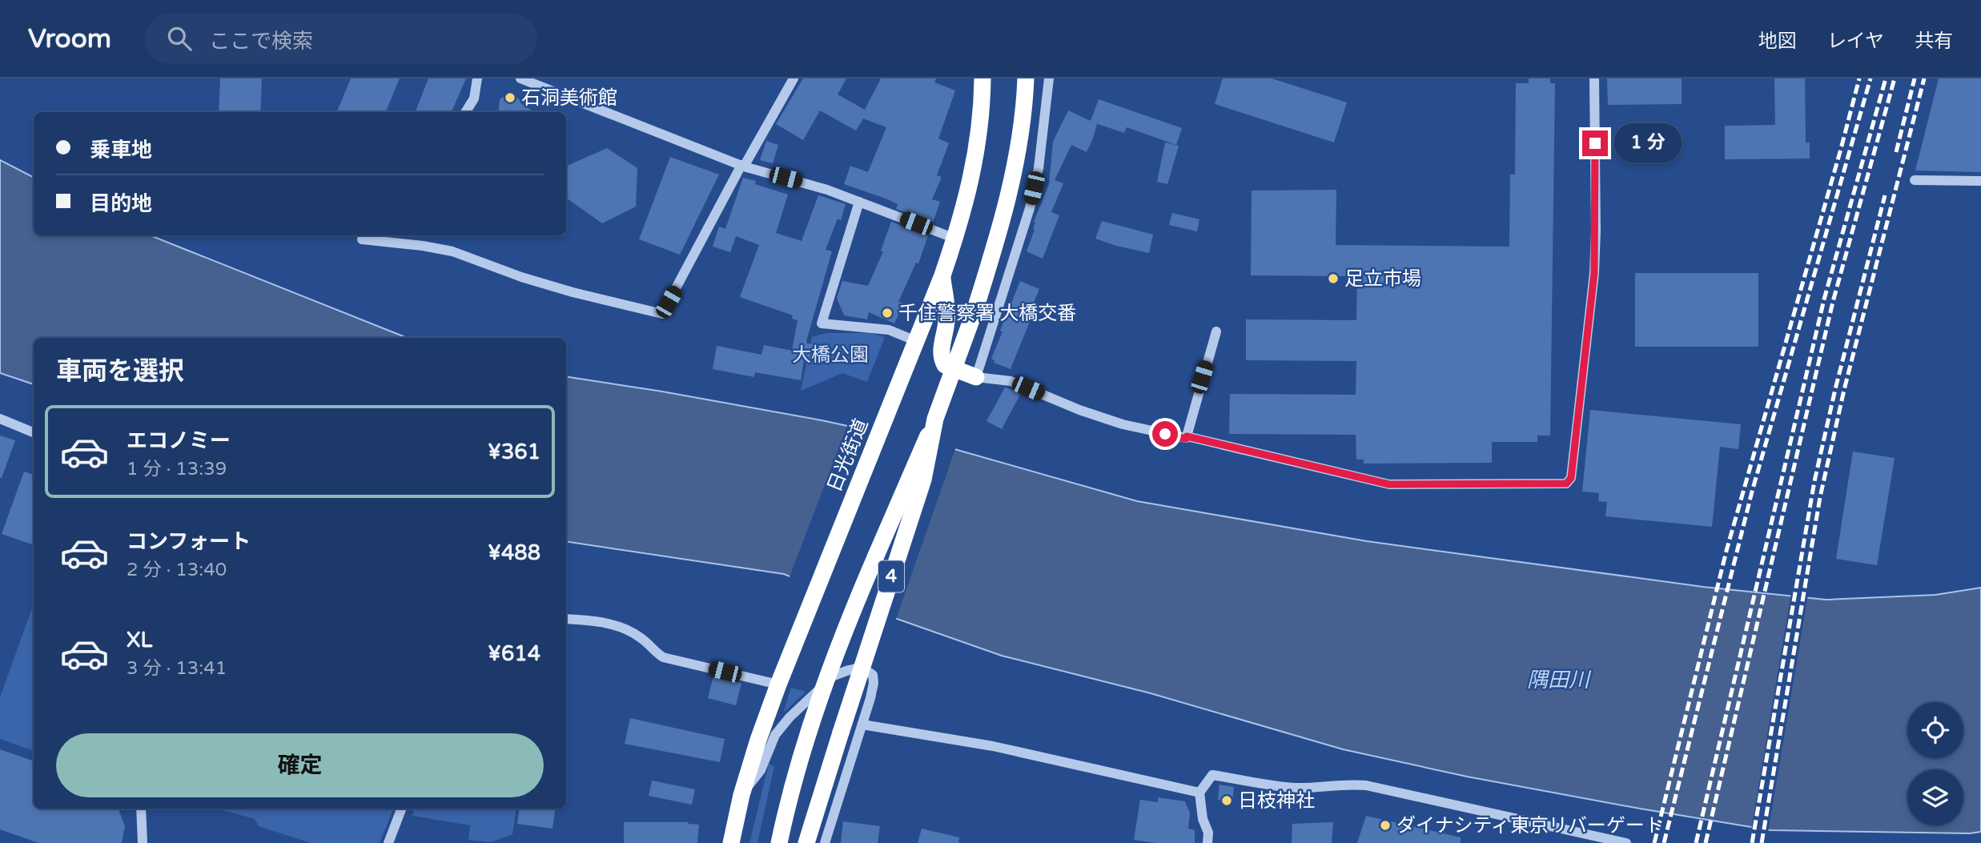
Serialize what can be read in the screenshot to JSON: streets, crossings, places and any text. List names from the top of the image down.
{
  "streets": {
    "highway": ["日光街道", "4"]
  },
  "water": ["隅田川"],
  "parks": ["大橋公園"],
  "places": [
    "石洞美術館",
    "足立市場",
    "千住警察署 大橋交番",
    "日枝神社",
    "ダイナシティ東京リバーゲート"
  ],
  "page": {
    "header": "Vroom",
    "search": "ここで検索",
    "nav": ["地図", "レイヤ", "共有"],
    "banner": ["乗車地", "目的地"],
    "bubble": "1 分",
    "heading": "車両を選択",
    "list": [
      {
        "name": "エコノミー",
        "note": "1 分 · 13:39",
        "value": "¥361"
      },
      {
        "name": "コンフォート",
        "note": "2 分 · 13:40",
        "value": "¥488"
      },
      {
        "name": "XL",
        "note": "3 分 · 13:41",
        "value": "¥614"
      }
    ],
    "buttons": "確定"
  }
}
